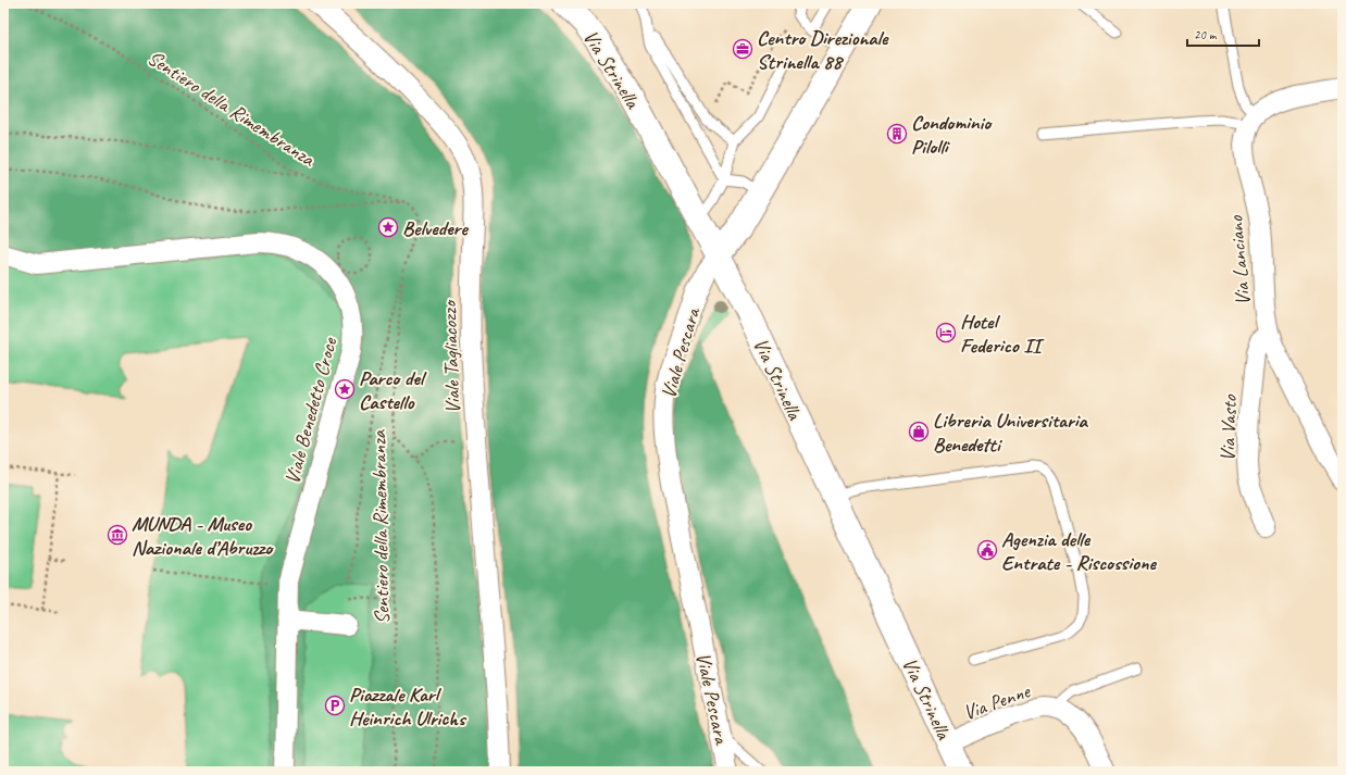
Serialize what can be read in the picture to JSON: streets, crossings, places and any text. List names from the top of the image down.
{
  "streets": {
    "main road": ["Via Strinella", "Viale Pescara"],
    "street": [
      "Via Lanciano",
      "Viale Tagliacozzo",
      "Viale Benedetto Croce",
      "Via Vasto",
      "Via Penne"
    ],
    "path": ["Sentiero della Rimembranza"]
  },
  "crossings": [
    ["Via Strinella", "Viale Pescara"],
    ["Via Strinella", "Via Penne"],
    ["Via Lanciano", "Via Vasto"]
  ],
  "places": {
    "office": ["Centro Direzionale Strinella 88"],
    "building": ["Condominio Pilolli"],
    "place": ["Belvedere", "Parco del Castello"],
    "hotel": ["Hotel Federico II"],
    "shop": ["Libreria Universitaria Benedetti"],
    "museum": ["MUNDA - Museo Nazionale d’Abruzzo"],
    "public building": ["Agenzia delle Entrate - Riscossione"],
    "parking": ["Piazzale Karl Heinrich Ulrichs"]
  },
  "scale_bar": "20 m"
}
